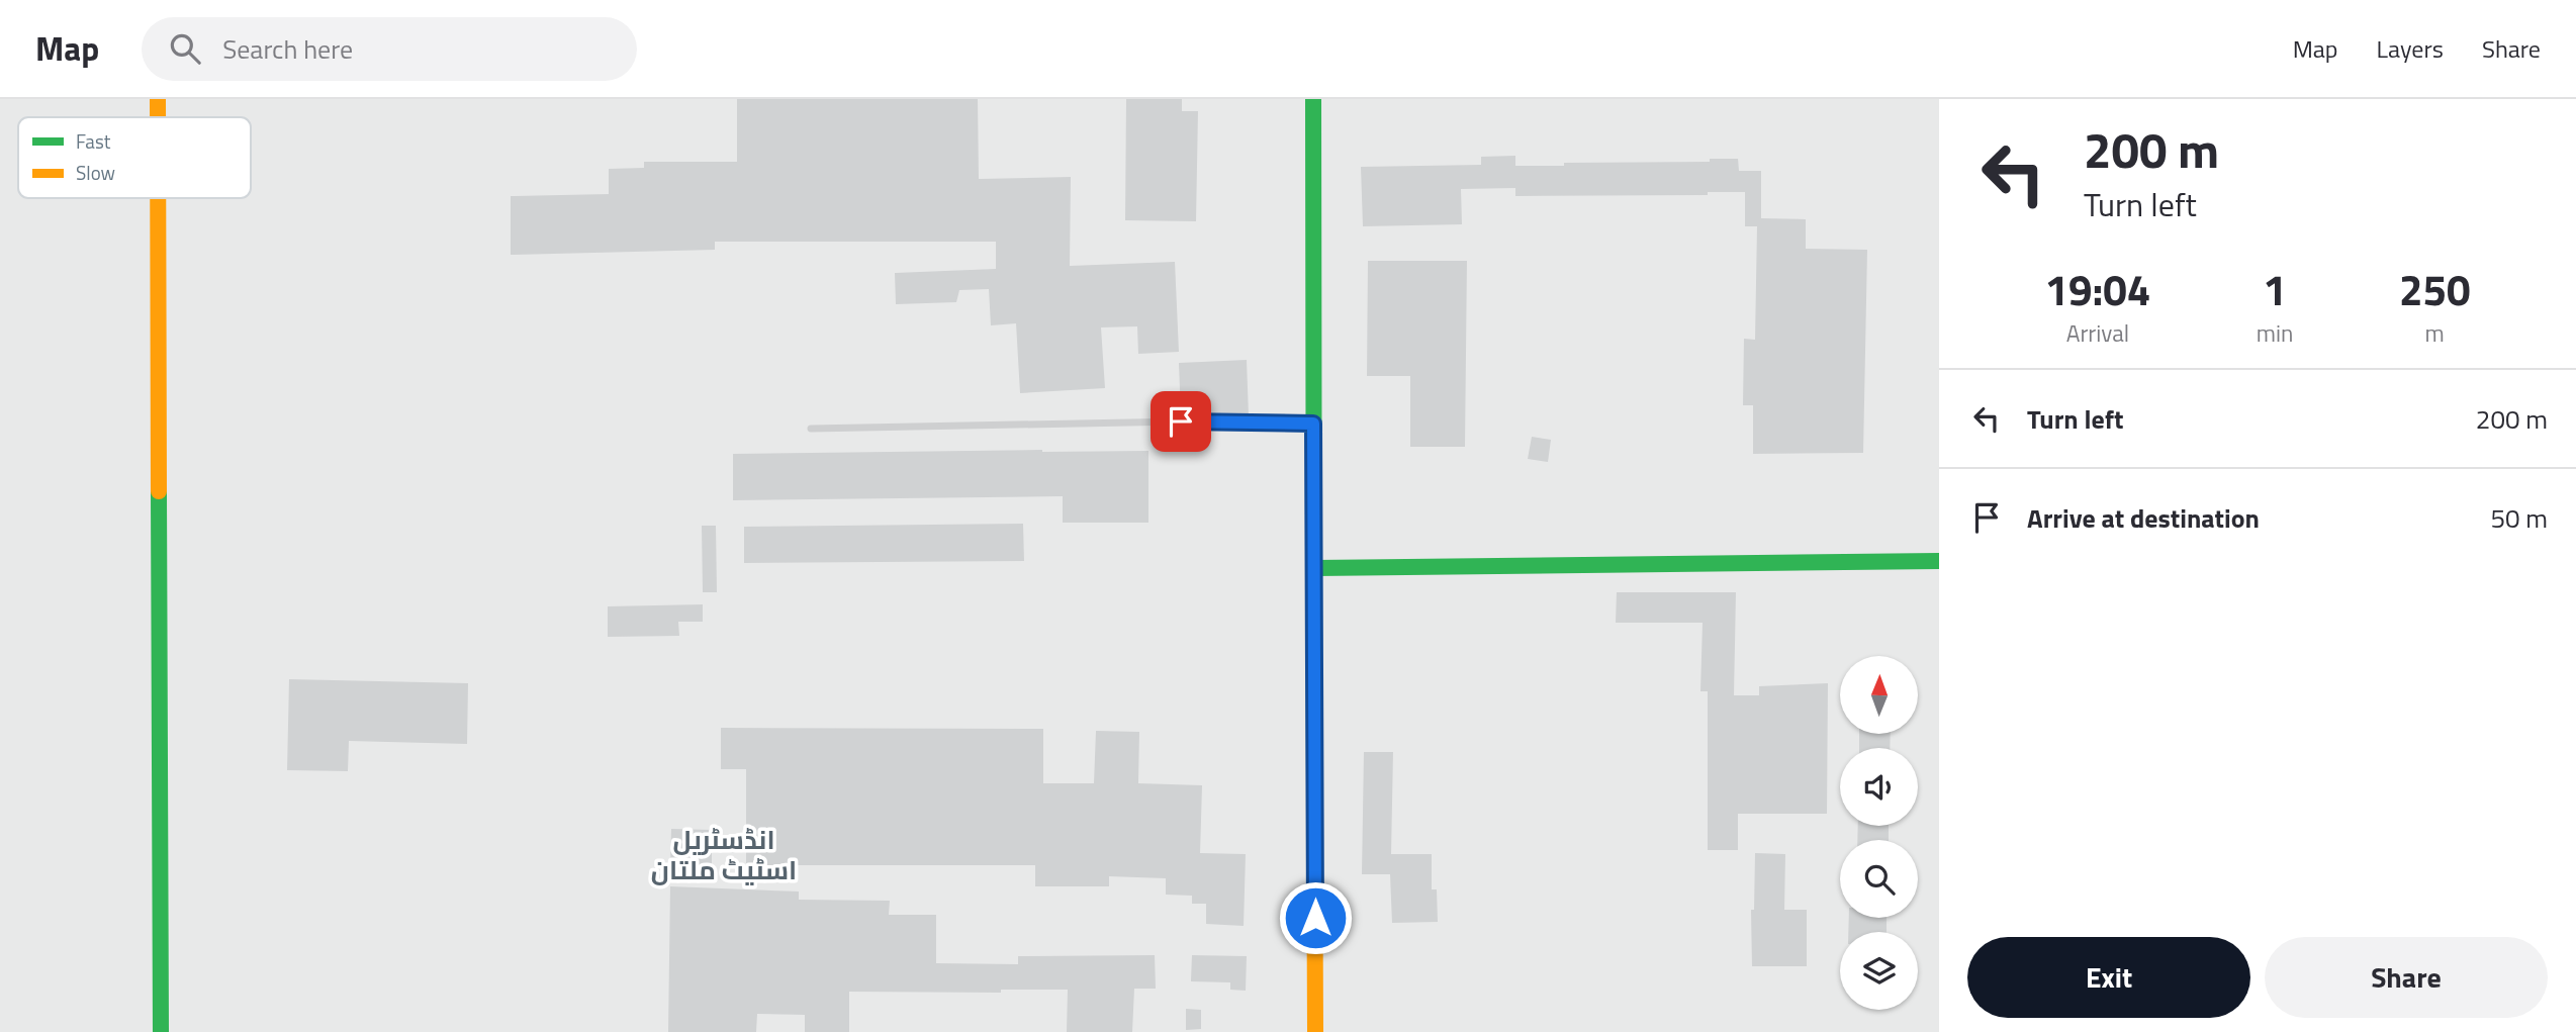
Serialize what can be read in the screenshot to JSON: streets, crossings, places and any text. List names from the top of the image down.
{
  "districts": ["انڈسٹریل اسٹیٹ ملتان"],
  "legend": ["Fast", "Slow"],
  "north": "top",
  "page": {
    "header": "Map",
    "search": "Search here",
    "nav": ["Map", "Layers", "Share"],
    "turn": ["200 m", "Turn left"],
    "eta": [
      "19:04",
      "Arrival",
      "1",
      "min",
      "250",
      "m"
    ],
    "list": [
      {
        "name": "Turn left",
        "value": "200 m"
      },
      {
        "name": "Arrive at destination",
        "value": "50 m"
      }
    ],
    "buttons": ["Exit", "Share"]
  }
}
